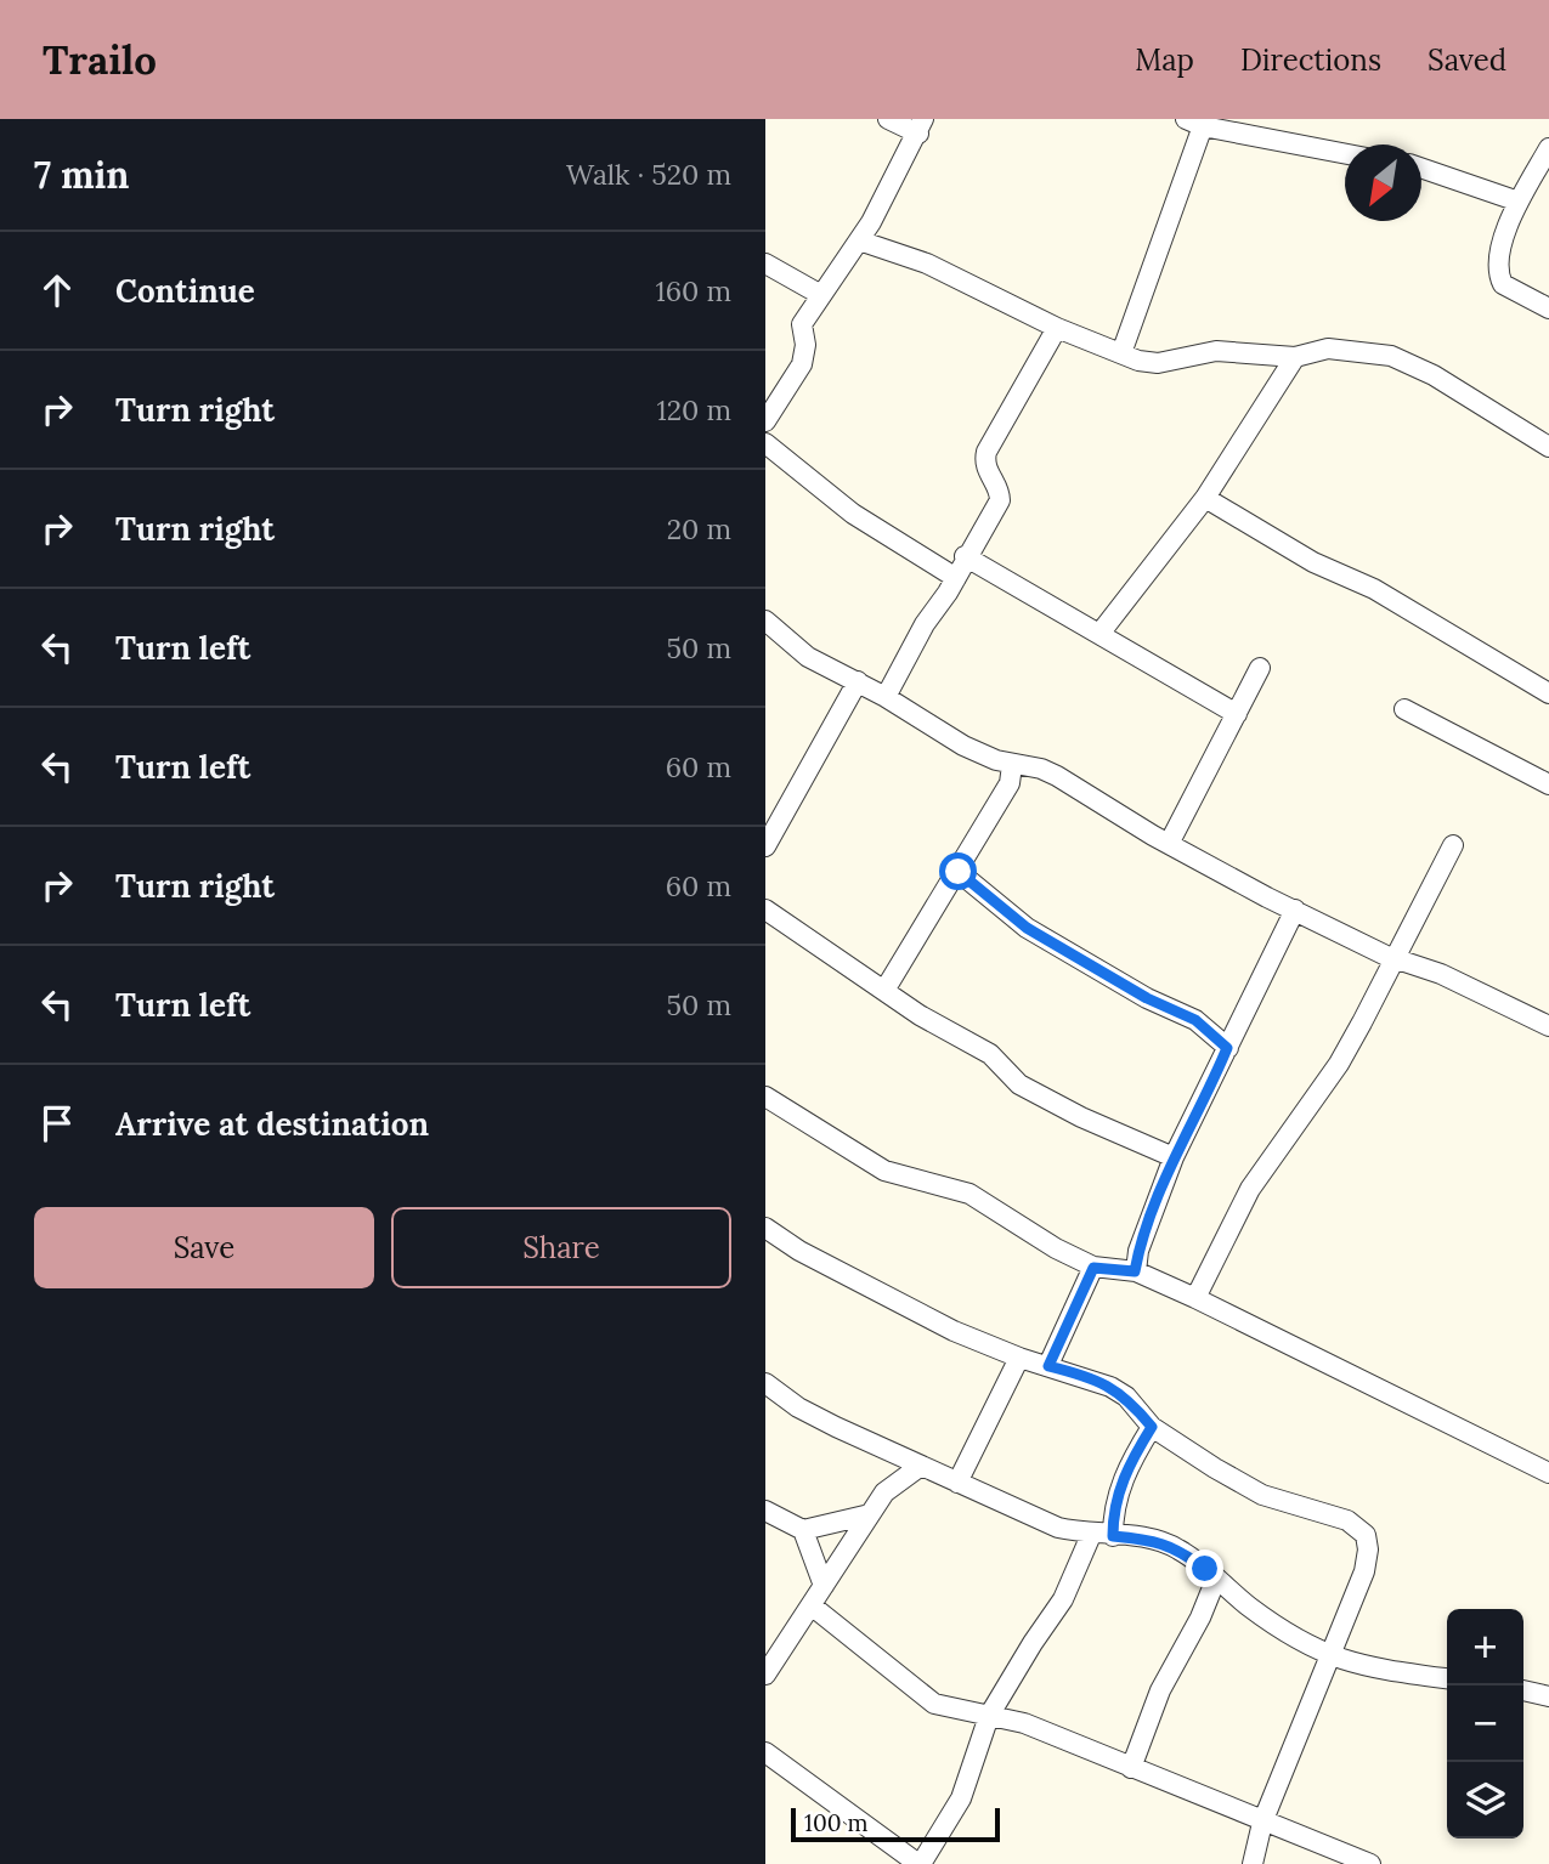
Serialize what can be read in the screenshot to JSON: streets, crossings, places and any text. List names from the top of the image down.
{
  "scale_bar": "100 m",
  "north": "bottom left",
  "page": {
    "header": "Trailo",
    "nav": ["Map", "Directions", "Saved"],
    "heading": ["7 min", "Walk · 520 m"],
    "list": [
      ["Continue", "160 m"],
      ["Turn right", "120 m"],
      ["Turn right", "20 m"],
      ["Turn left", "50 m"],
      ["Turn left", "60 m"],
      ["Turn right", "60 m"],
      ["Turn left", "50 m"],
      "Arrive at destination"
    ],
    "buttons": ["Save", "Share"],
    "map_buttons": ["+", "−"],
    "scale": "100 m"
  }
}
